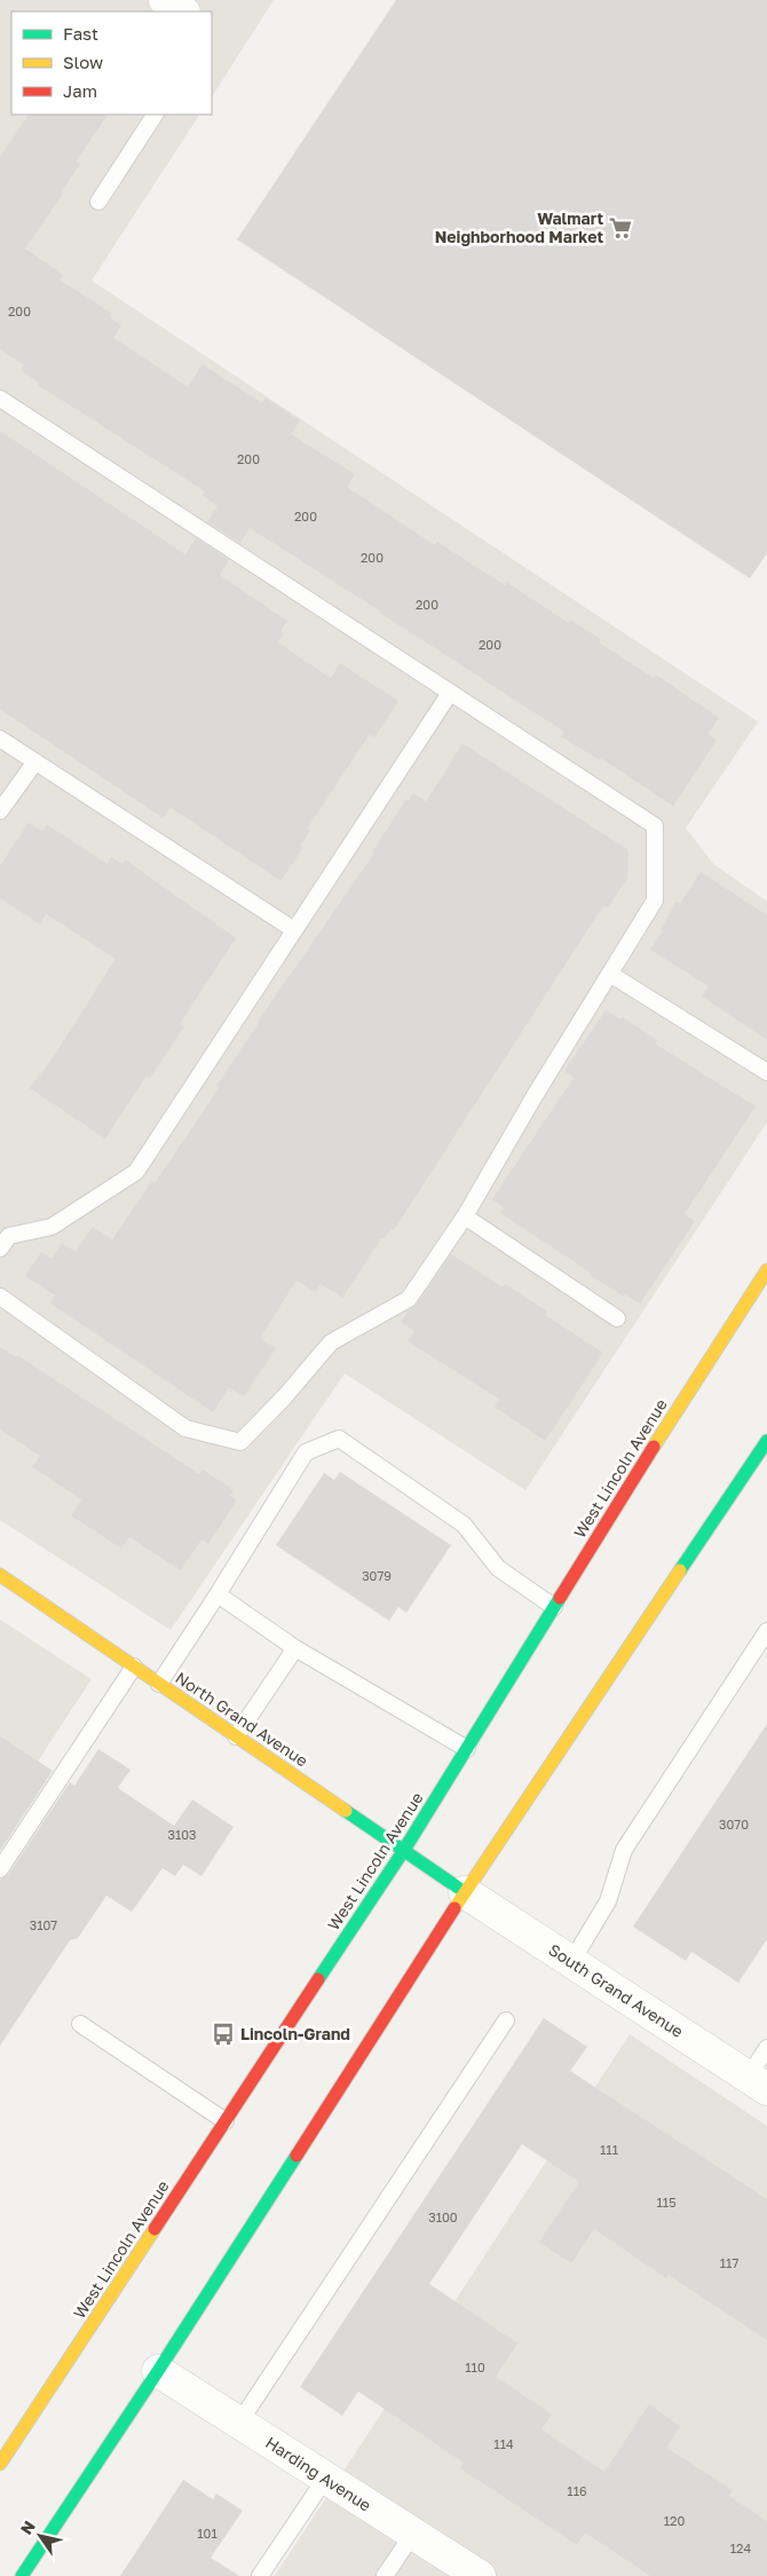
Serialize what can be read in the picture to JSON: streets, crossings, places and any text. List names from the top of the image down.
{
  "streets": {
    "main road": ["West Lincoln Avenue", "North Grand Avenue"],
    "street": ["South Grand Avenue", "Harding Avenue"]
  },
  "crossings": [
    ["West Lincoln Avenue", "North Grand Avenue"],
    ["North Grand Avenue", "South Grand Avenue"]
  ],
  "places": {
    "supermarket": ["Walmart Neighborhood Market"],
    "bus stop": ["Lincoln-Grand"]
  },
  "house_numbers": [
    "200",
    "200",
    "200",
    "200",
    "200",
    "200",
    "3079",
    "3070",
    "3103",
    "3107",
    "111",
    "115",
    "3100",
    "117",
    "110",
    "114",
    "116",
    "120",
    "101",
    "124"
  ],
  "legend": ["Fast", "Slow", "Jam"],
  "north": "top left"
}
